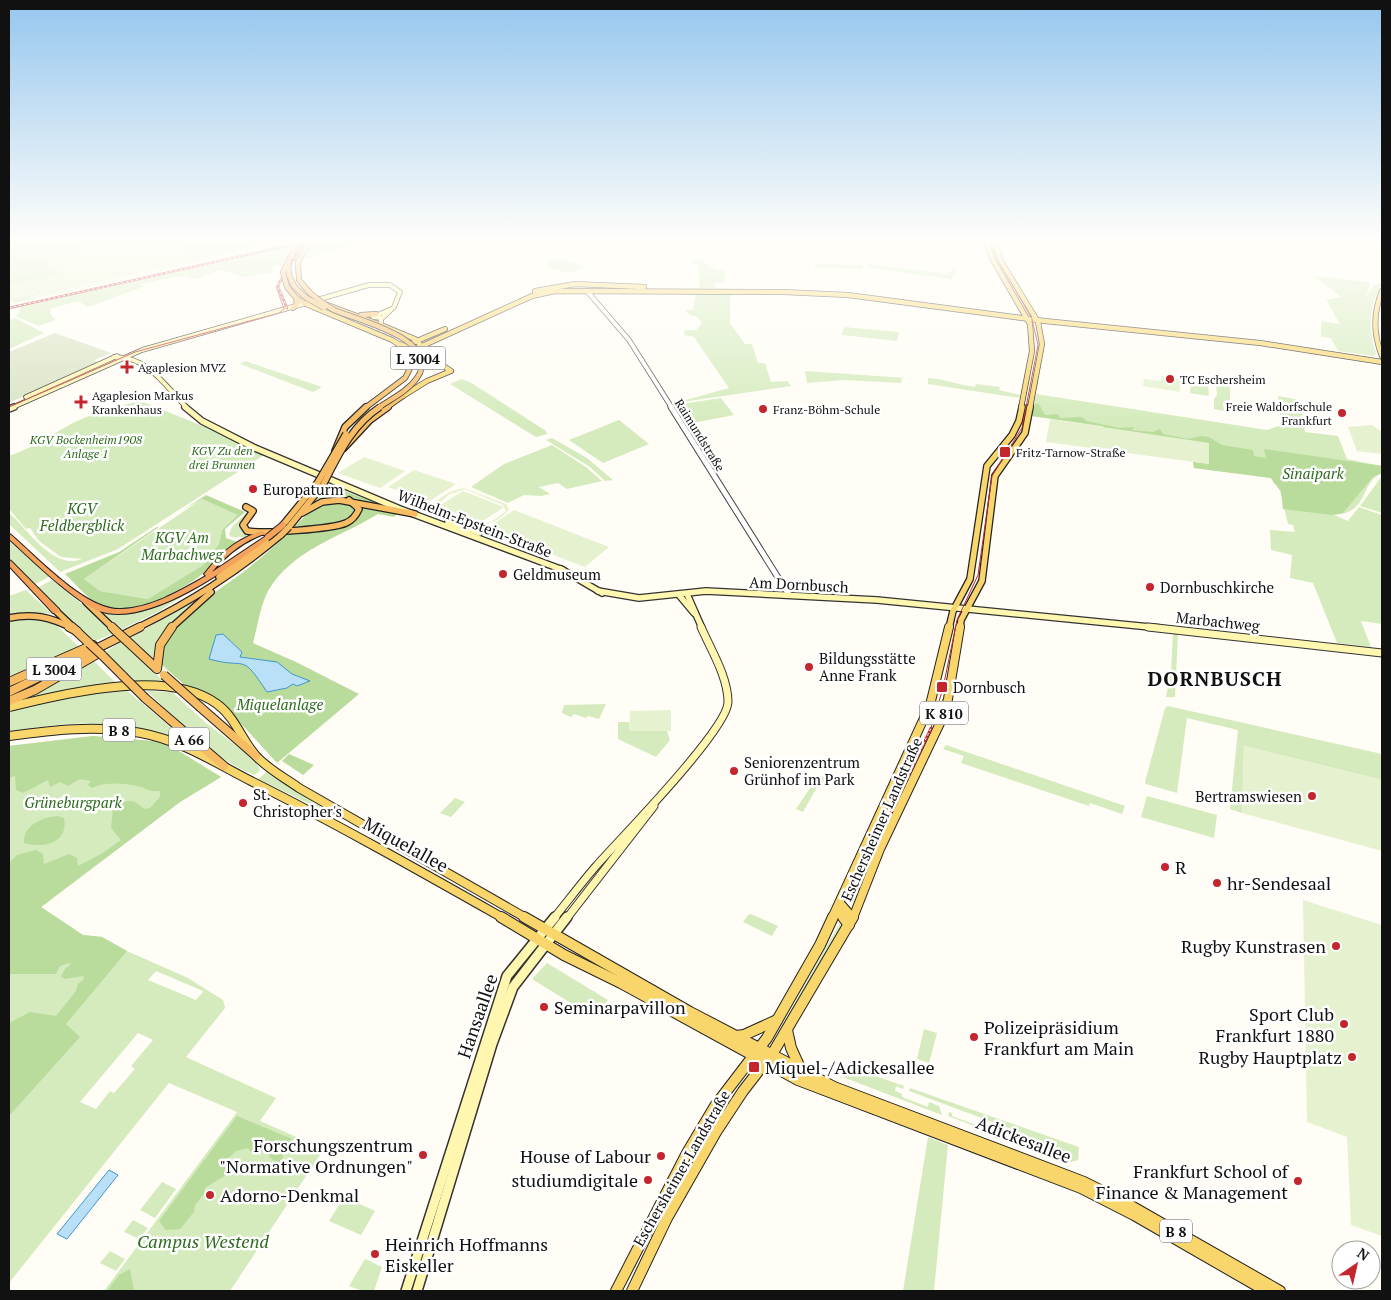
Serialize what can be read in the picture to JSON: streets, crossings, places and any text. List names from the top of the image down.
{
  "streets": {
    "highway": ["L 3004", "A 66"],
    "main road": [
      "Wilhelm-Epstein-Straße",
      "Am Dornbusch",
      "Marbachweg",
      "K 810",
      "B 8",
      "Eschersheimer Landstraße",
      "Miquelallee",
      "Hansaallee",
      "Adickesallee"
    ],
    "street": ["Raimundstraße"]
  },
  "crossings": [
    ["Raimundstraße", "Am Dornbusch"],
    ["Wilhelm-Epstein-Straße", "Am Dornbusch"],
    ["Am Dornbusch", "Marbachweg"],
    ["Am Dornbusch", "Eschersheimer Landstraße"],
    ["Marbachweg", "Eschersheimer Landstraße"],
    ["B 8", "A 66"],
    ["B 8", "Miquelallee"],
    ["A 66", "Miquelallee"],
    ["Eschersheimer Landstraße", "Miquelallee"],
    ["Eschersheimer Landstraße", "Adickesallee"],
    ["Miquelallee", "Hansaallee"],
    ["Miquelallee", "Adickesallee"]
  ],
  "districts": ["DORNBUSCH"],
  "parks": [
    "KGV Bockenheim1908 Anlage 1",
    "KGV Zu den drei Brunnen",
    "Sinaipark",
    "KGV Feldbergblick",
    "KGV Am Marbachweg",
    "Miquelanlage",
    "Grüneburgpark",
    "Campus Westend"
  ],
  "places": {
    "health": ["Agaplesion MVZ", "Agaplesion Markus Krankenhaus"],
    "other": [
      "TC Eschersheim",
      "Franz-Böhm-Schule",
      "Freie Waldorfschule Frankfurt",
      "Europaturm",
      "Geldmuseum",
      "Dornbuschkirche",
      "Bildungsstätte Anne Frank",
      "Seniorenzentrum Grünhof im Park",
      "Bertramswiesen",
      "St. Christopher's",
      "R",
      "hr-Sendesaal",
      "Rugby Kunstrasen",
      "Seminarpavillon",
      "Sport Club Frankfurt 1880",
      "Polizeipräsidium Frankfurt am Main",
      "Rugby Hauptplatz",
      "Forschungszentrum \"Normative Ordnungen\"",
      "House of Labour",
      "studiumdigitale",
      "Frankfurt School of Finance & Management",
      "Adorno-Denkmal",
      "Heinrich Hoffmanns Eiskeller"
    ],
    "transit": ["Fritz-Tarnow-Straße", "Dornbusch", "Miquel-/Adickesallee"]
  },
  "north": "top right"
}
